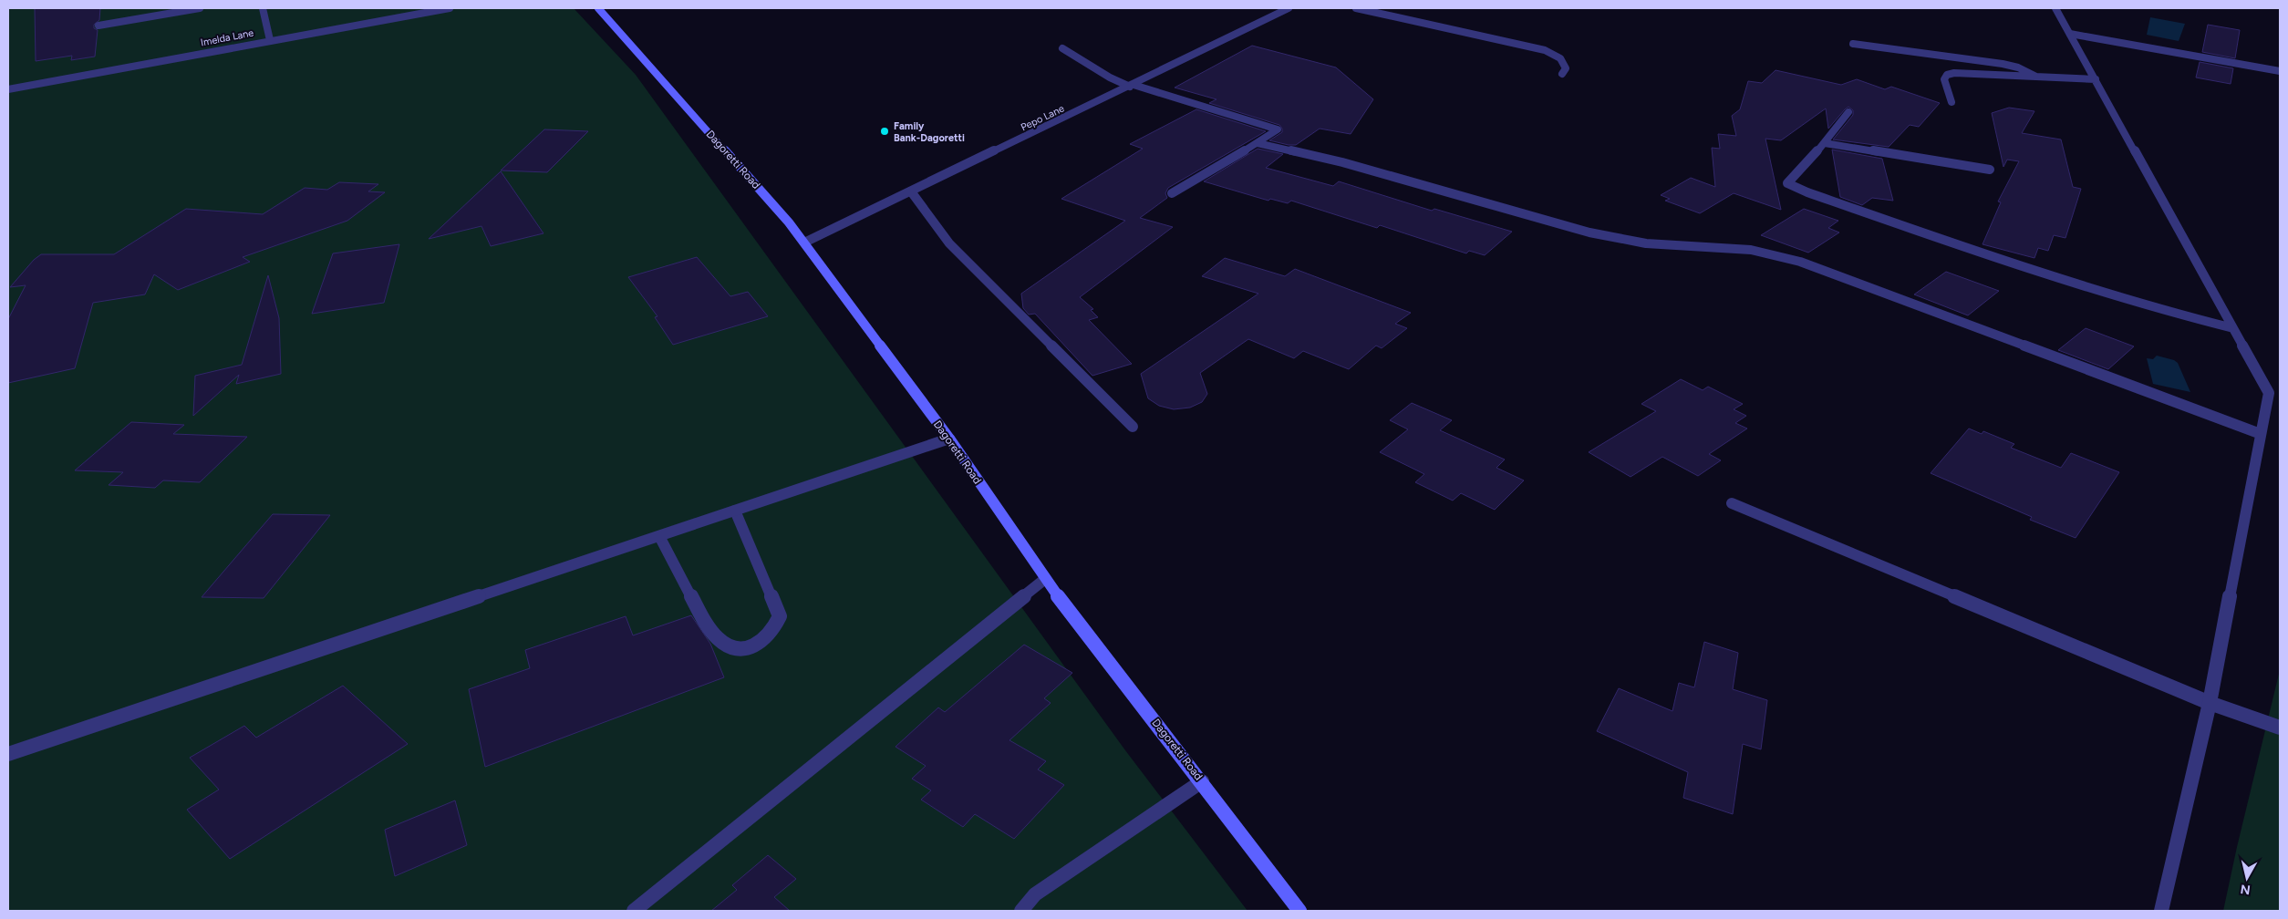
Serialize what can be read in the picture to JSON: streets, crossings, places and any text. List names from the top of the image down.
{
  "streets": {
    "main road": ["Dagoretti Road"],
    "street": ["Imelda Lane", "Pepo Lane"]
  },
  "crossings": [
    ["Pepo Lane", "Dagoretti Road"]
  ],
  "places": ["Family Bank-Dagoretti"],
  "north": "bottom"
}
